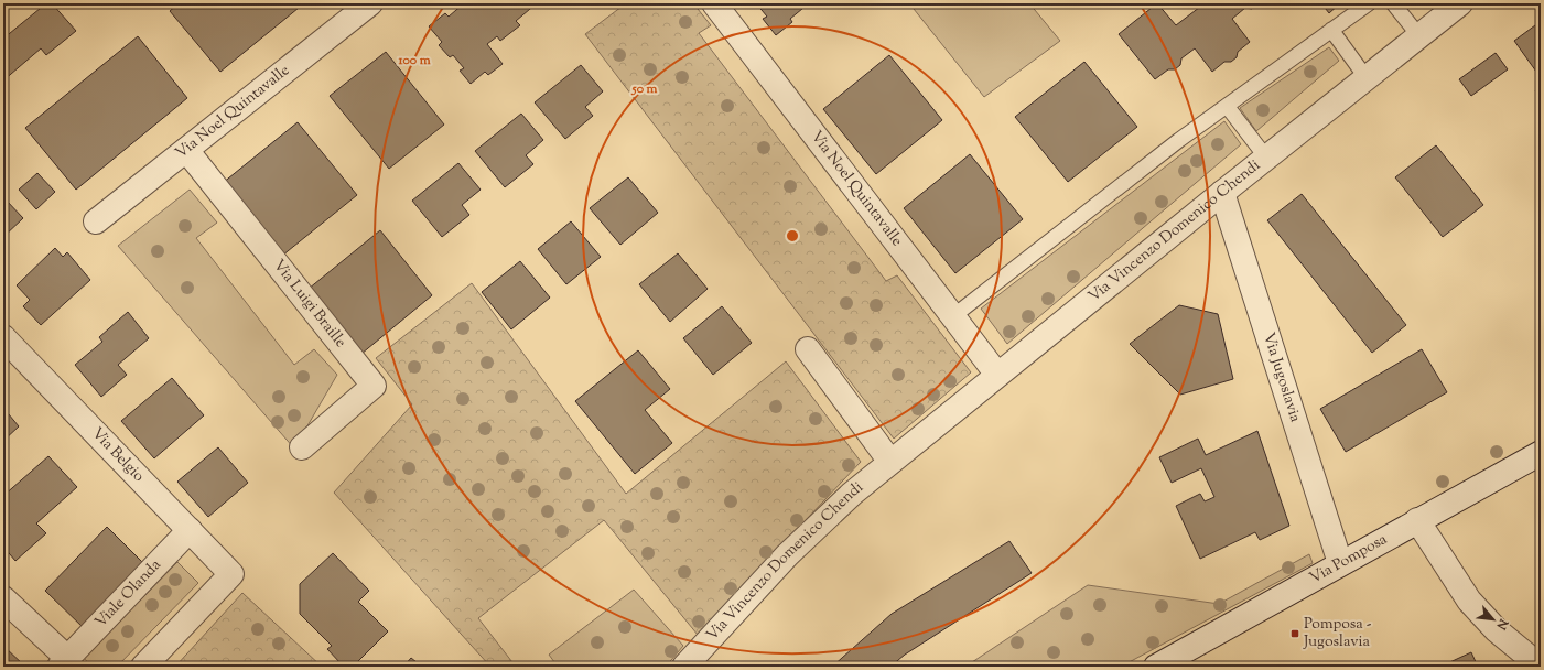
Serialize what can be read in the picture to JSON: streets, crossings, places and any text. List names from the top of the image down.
{
  "streets": {
    "street": [
      "Via Noel Quintavalle",
      "Via Vincenzo Domenico Chendi",
      "Via Luigi Braille",
      "Via Jugoslavia",
      "Via Belgio",
      "Via Pomposa",
      "Viale Olanda"
    ]
  },
  "crossings": [
    ["Via Noel Quintavalle", "Via Vincenzo Domenico Chendi"],
    ["Via Noel Quintavalle", "Via Luigi Braille"],
    ["Via Vincenzo Domenico Chendi", "Via Jugoslavia"],
    ["Via Jugoslavia", "Via Pomposa"],
    ["Via Belgio", "Viale Olanda"]
  ],
  "places": {
    "transit": ["Pomposa - Jugoslavia"]
  },
  "north": "bottom right",
  "rings": ["100 m", "50 m"]
}
